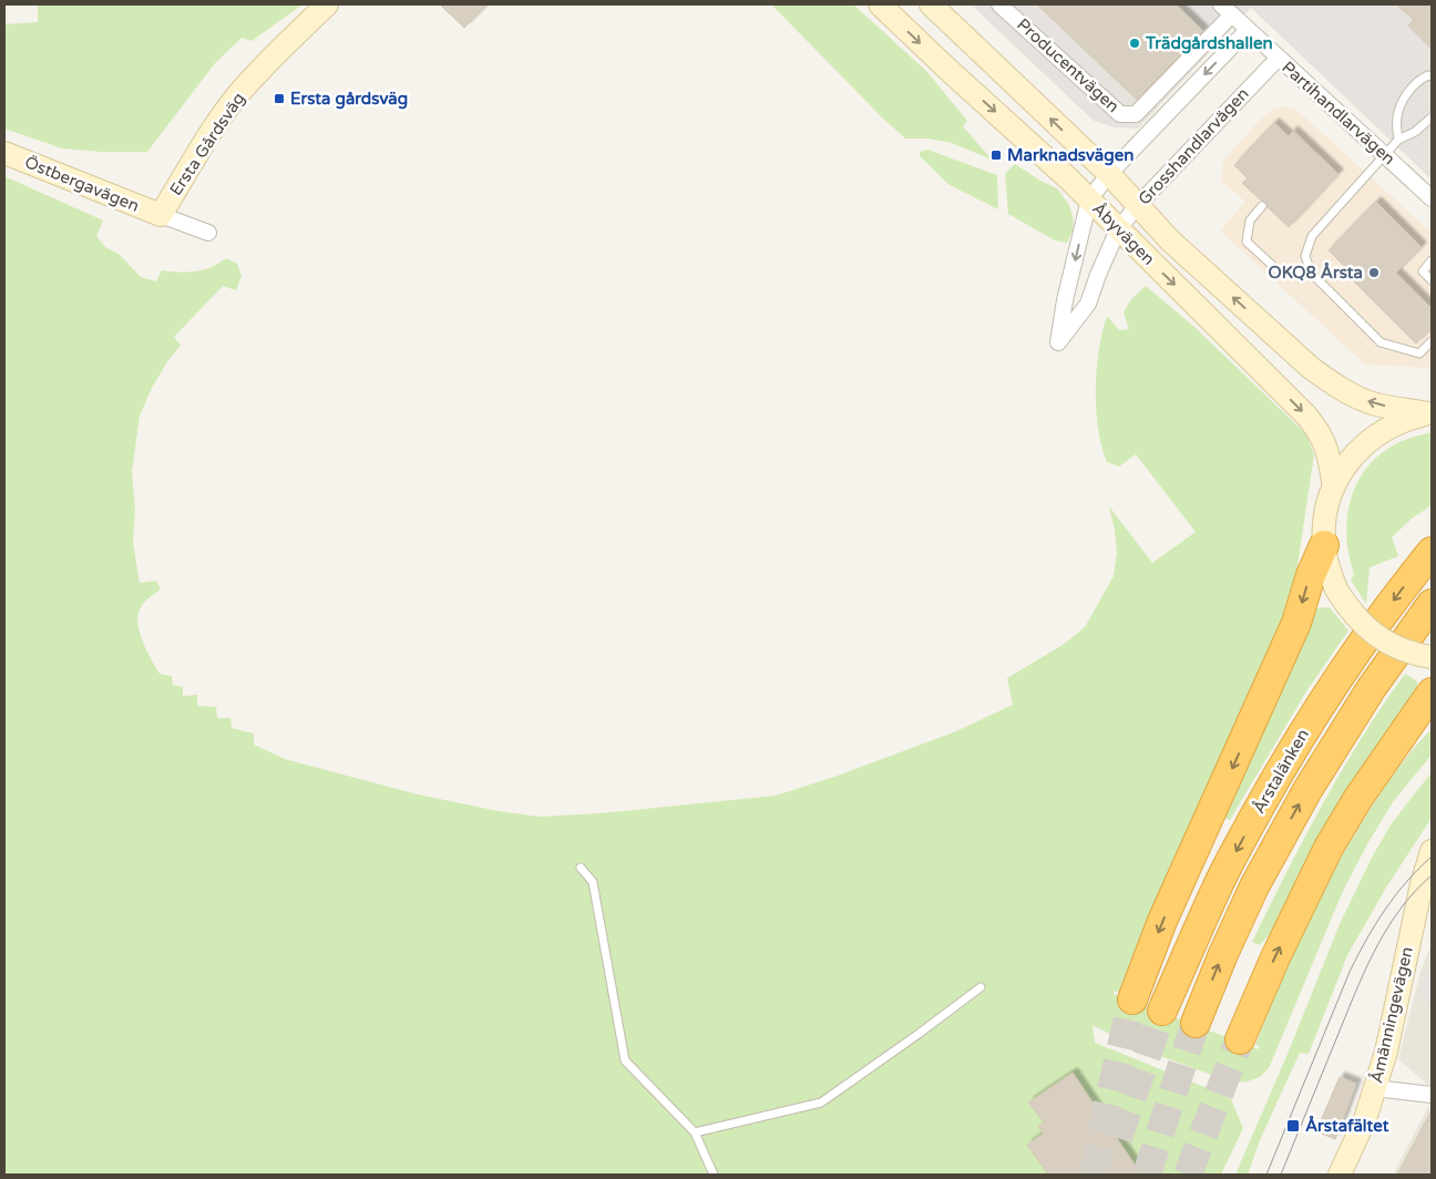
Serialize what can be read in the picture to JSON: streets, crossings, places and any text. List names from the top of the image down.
{
  "streets": {
    "highway": ["Årstalänken"],
    "street": [
      "Producentvägen",
      "Partihandlarvägen",
      "Ersta Gårdsväg",
      "Grosshandlarvägen",
      "Östbergavägen",
      "Åbyvägen",
      "Åmänningevägen"
    ]
  },
  "crossings": [
    ["Producentvägen", "Partihandlarvägen"],
    ["Partihandlarvägen", "Grosshandlarvägen"],
    ["Ersta Gårdsväg", "Östbergavägen"],
    ["Grosshandlarvägen", "Åbyvägen"]
  ],
  "places": {
    "other": ["Trädgårdshallen", "OKQ8 Årsta"],
    "transit": ["Ersta gårdsväg", "Marknadsvägen", "Årstafältet"]
  }
}
